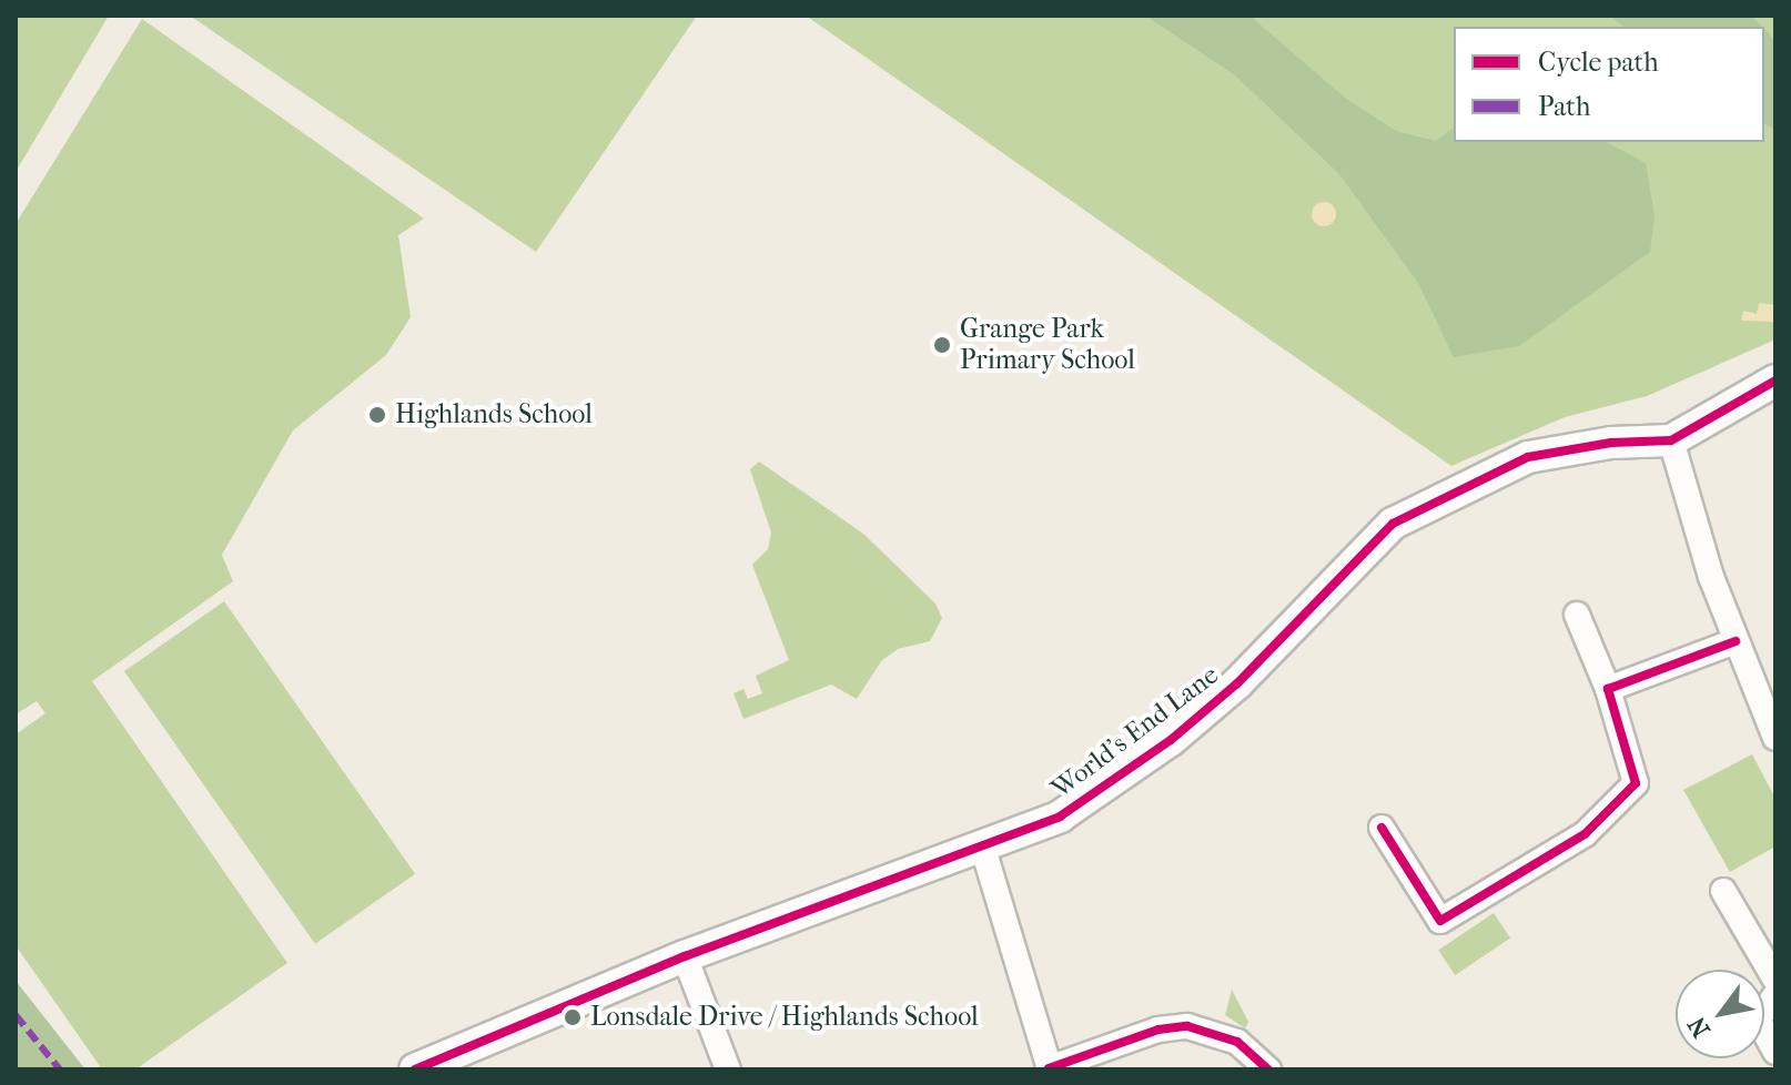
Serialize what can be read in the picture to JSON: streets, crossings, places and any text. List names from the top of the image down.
{
  "streets": {
    "street": ["World's End Lane"]
  },
  "places": ["Grange Park Primary School", "Highlands School", "Lonsdale Drive / Highlands School"],
  "legend": ["Cycle path", "Path"],
  "north": "bottom left"
}
